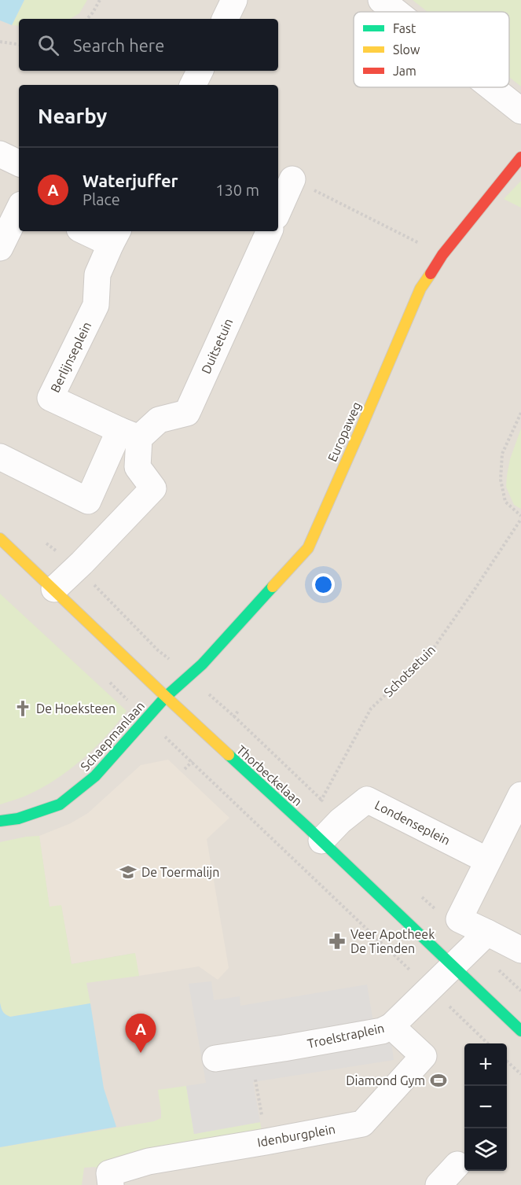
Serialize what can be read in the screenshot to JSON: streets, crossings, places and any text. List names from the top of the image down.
{
  "streets": {
    "street": [
      "Duitsetuin",
      "Berlijnseplein",
      "Europaweg",
      "Schaepmanlaan",
      "Thorbeckelaan",
      "Londenseplein",
      "Troelstraplein",
      "Idenburgplein"
    ],
    "path": ["Schotsetuin"]
  },
  "crossings": [
    ["Duitsetuin", "Berlijnseplein"],
    ["Europaweg", "Schaepmanlaan"],
    ["Europaweg", "Thorbeckelaan"],
    ["Schotsetuin", "Thorbeckelaan"],
    ["Schotsetuin", "Londenseplein"],
    ["Schaepmanlaan", "Thorbeckelaan"],
    ["Thorbeckelaan", "Londenseplein"],
    ["Thorbeckelaan", "Troelstraplein"],
    ["Troelstraplein", "Idenburgplein"]
  ],
  "places": {
    "church": ["De Hoeksteen"],
    "school or university": ["De Toermalijn"],
    "pharmacy": ["Veer Apotheek De Tienden"],
    "sports": ["Diamond Gym"]
  },
  "legend": ["Fast", "Slow", "Jam"],
  "page": {
    "search": "Search here",
    "heading": "Nearby",
    "list": [
      {
        "mark": "A",
        "name": "Waterjuffer",
        "note": "Place",
        "value": "130 m"
      }
    ],
    "pins": "A",
    "map_buttons": ["+", "−"]
  }
}
